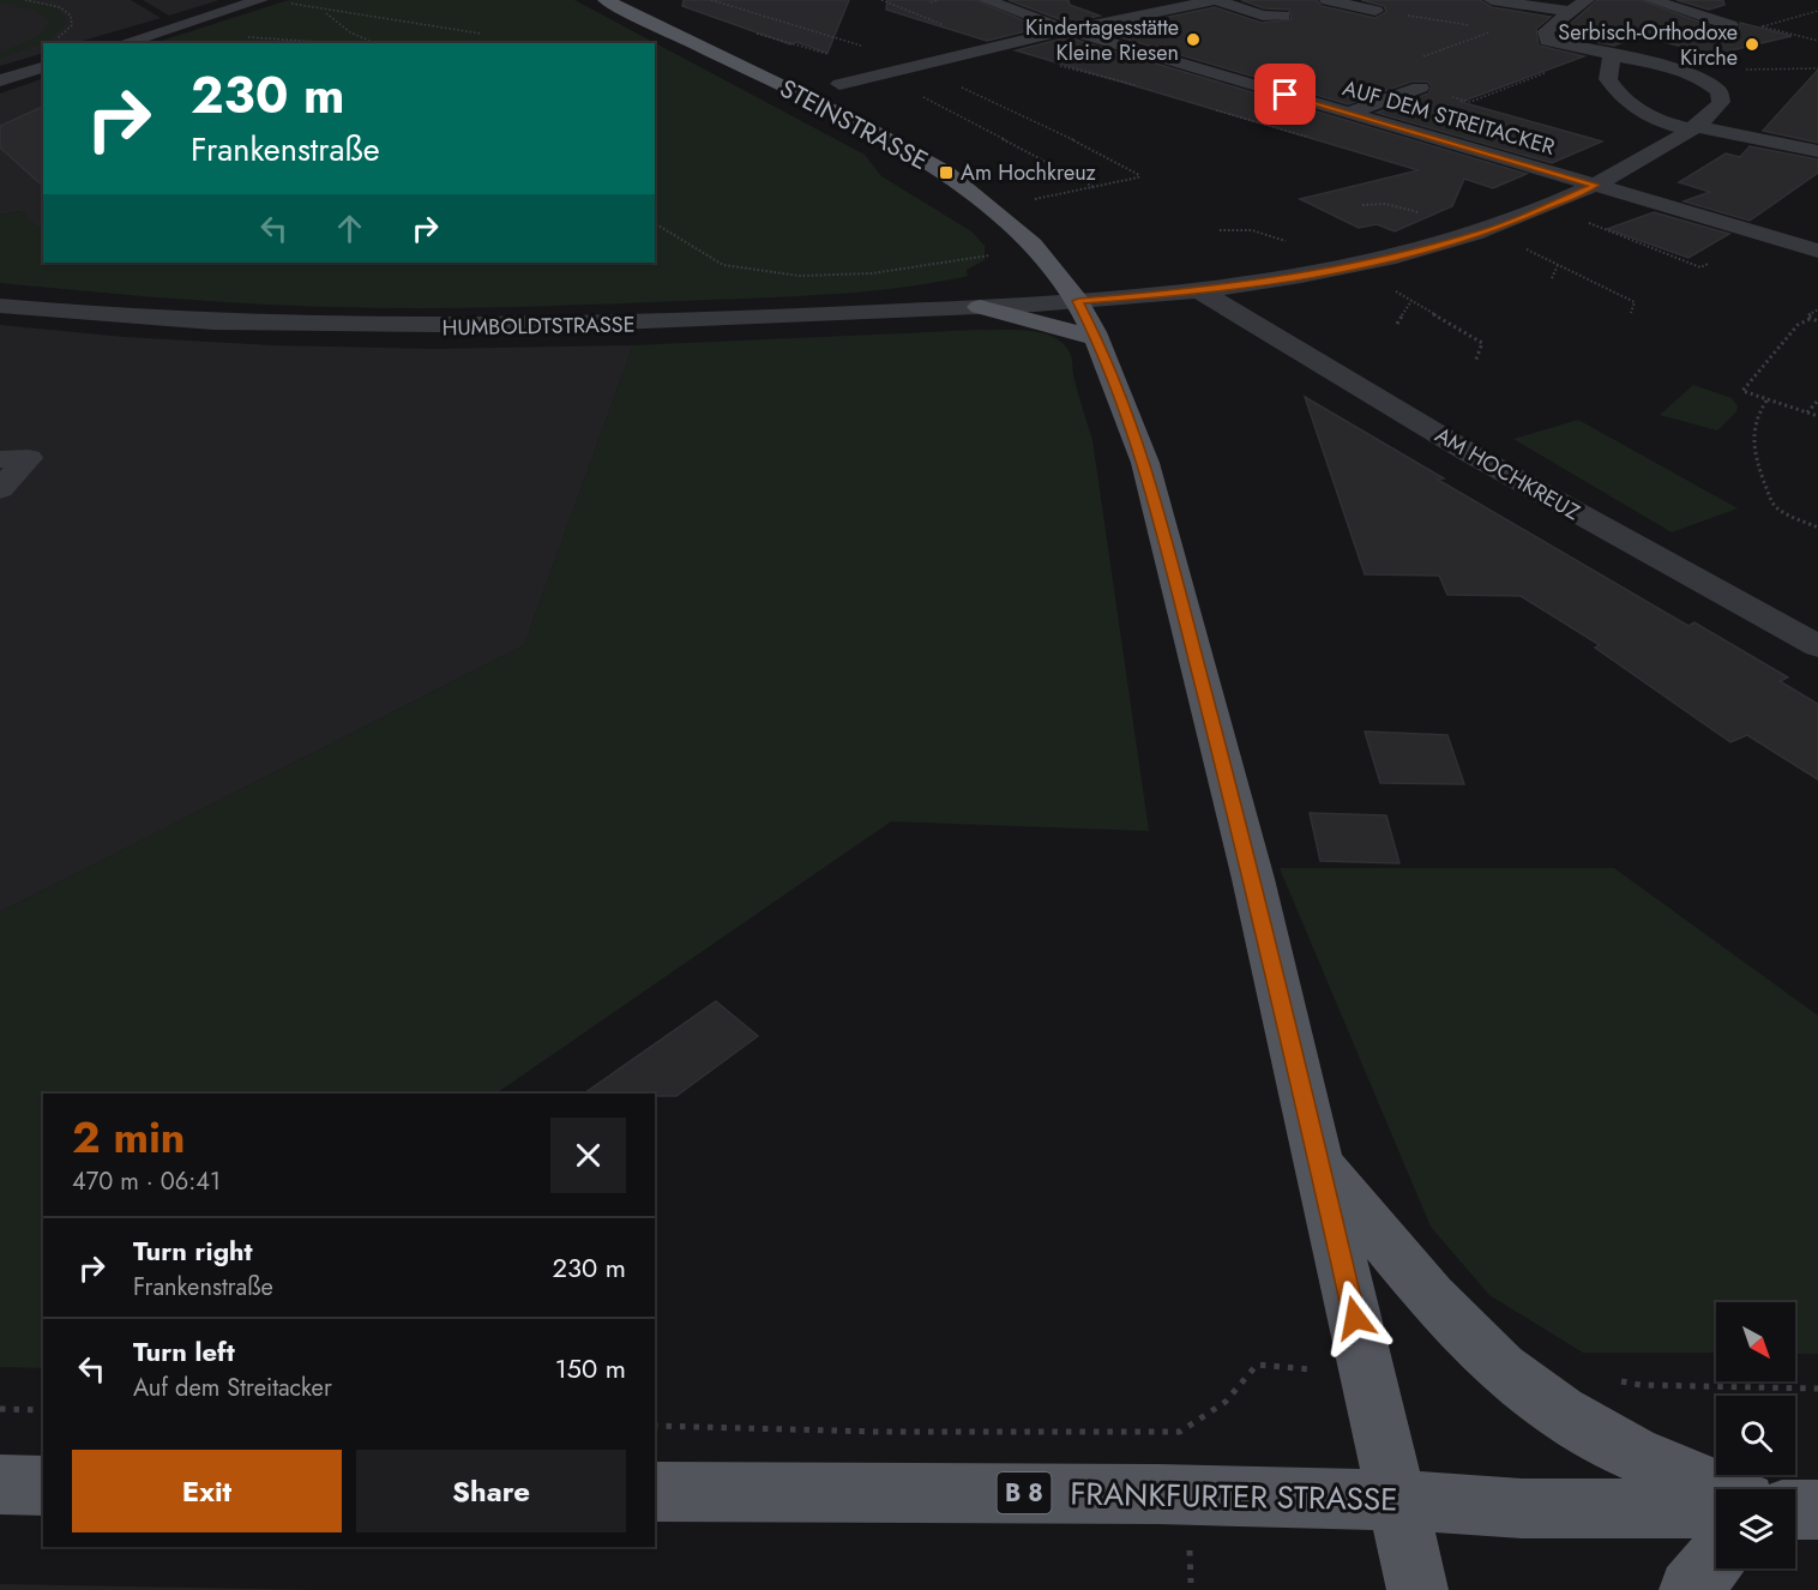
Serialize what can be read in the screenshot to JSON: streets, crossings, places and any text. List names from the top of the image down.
{
  "streets": {
    "main road": ["STEINSTRASSE", "B 8", "FRANKFURTER STRASSE"],
    "street": ["AUF DEM STREITACKER", "HUMBOLDTSTRASSE", "AM HOCHKREUZ"]
  },
  "crossings": [
    ["AUF DEM STREITACKER", "HUMBOLDTSTRASSE"],
    ["STEINSTRASSE", "HUMBOLDTSTRASSE"],
    ["STEINSTRASSE", "FRANKFURTER STRASSE"],
    ["HUMBOLDTSTRASSE", "AM HOCHKREUZ"]
  ],
  "places": {
    "other": ["Kindertagesstätte Kleine Riesen", "Serbisch-Orthodoxe Kirche"],
    "transit": ["Am Hochkreuz"]
  },
  "north": "bottom right",
  "page": {
    "turn": ["230 m", "Frankenstraße"],
    "heading": ["2 min", "470 m · 06:41"],
    "list": [
      {
        "name": "Turn right",
        "note": "Frankenstraße",
        "value": "230 m"
      },
      {
        "name": "Turn left",
        "note": "Auf dem Streitacker",
        "value": "150 m"
      }
    ],
    "buttons": ["Exit", "Share"]
  }
}
